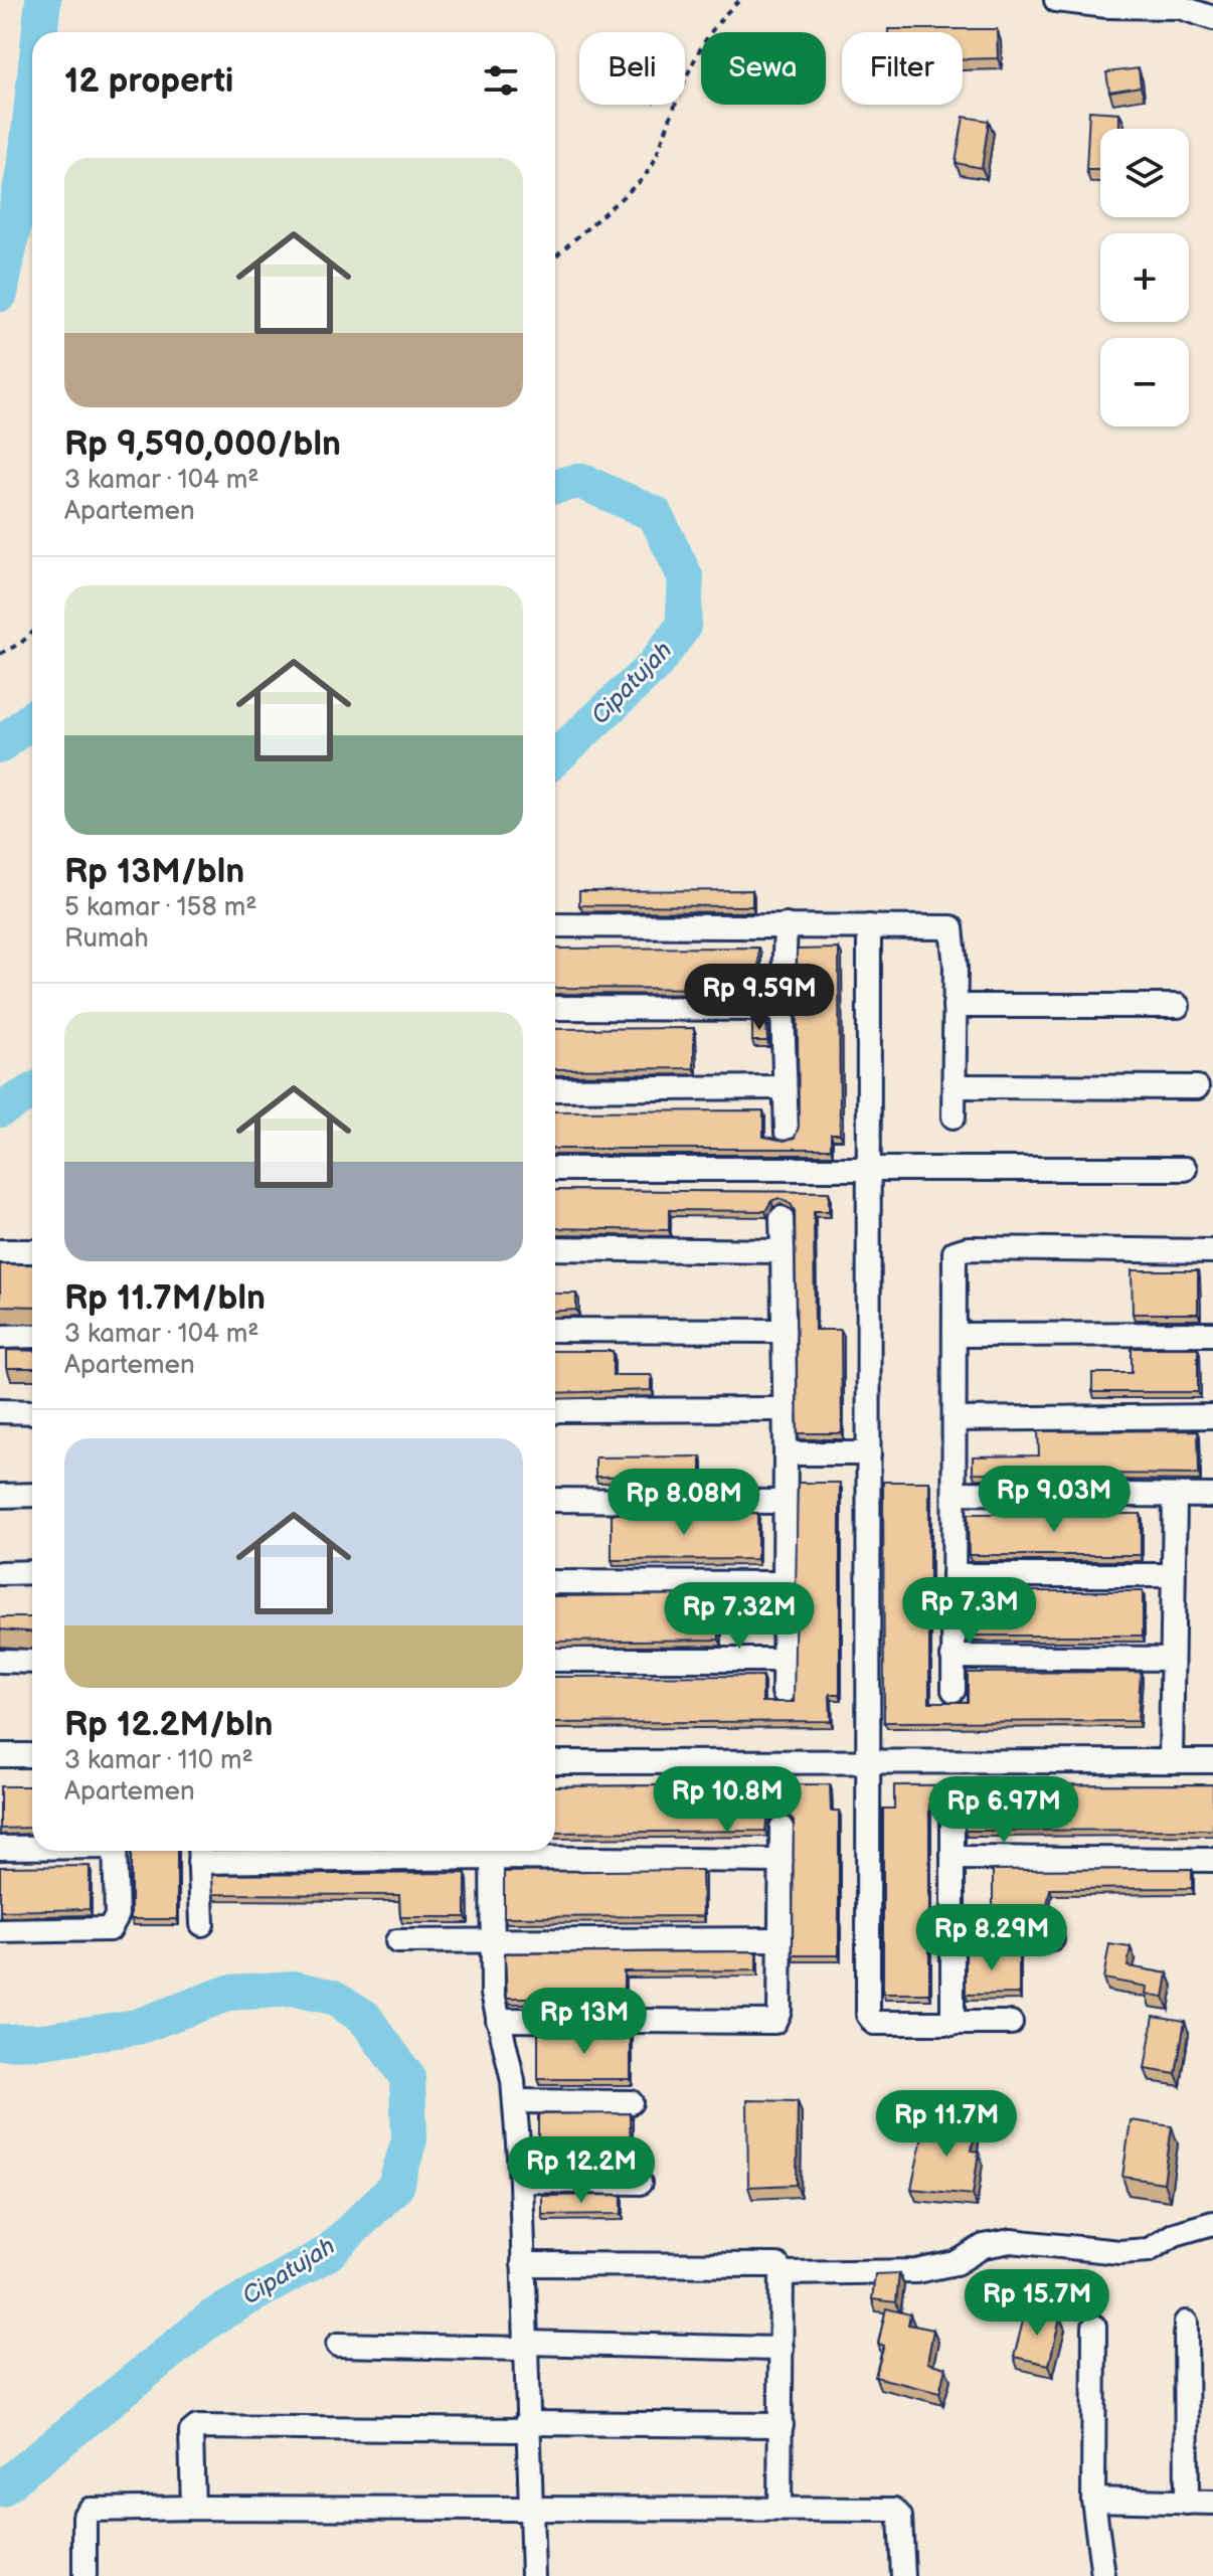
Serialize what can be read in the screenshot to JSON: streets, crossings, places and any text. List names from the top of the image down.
{
  "water": ["Cipatujah"],
  "page": {
    "chip": ["Beli", "Sewa", "Filter"],
    "heading": "12 properti",
    "map_buttons": ["+", "−"],
    "list": [
      {
        "name": "Rp 9,590,000/bln",
        "note": "3 kamar · 104 m² · Apartemen"
      },
      {
        "name": "Rp 13M/bln",
        "note": "5 kamar · 158 m² · Rumah"
      },
      {
        "name": "Rp 11.7M/bln",
        "note": "3 kamar · 104 m² · Apartemen"
      },
      {
        "name": "Rp 12.2M/bln",
        "note": "3 kamar · 110 m² · Apartemen"
      }
    ],
    "price": [
      "Rp 9.59M",
      "Rp 9.03M",
      "Rp 8.08M",
      "Rp 7.3M",
      "Rp 7.32M",
      "Rp 10.8M",
      "Rp 6.97M",
      "Rp 8.29M",
      "Rp 13M",
      "Rp 11.7M",
      "Rp 12.2M",
      "Rp 15.7M"
    ]
  }
}
